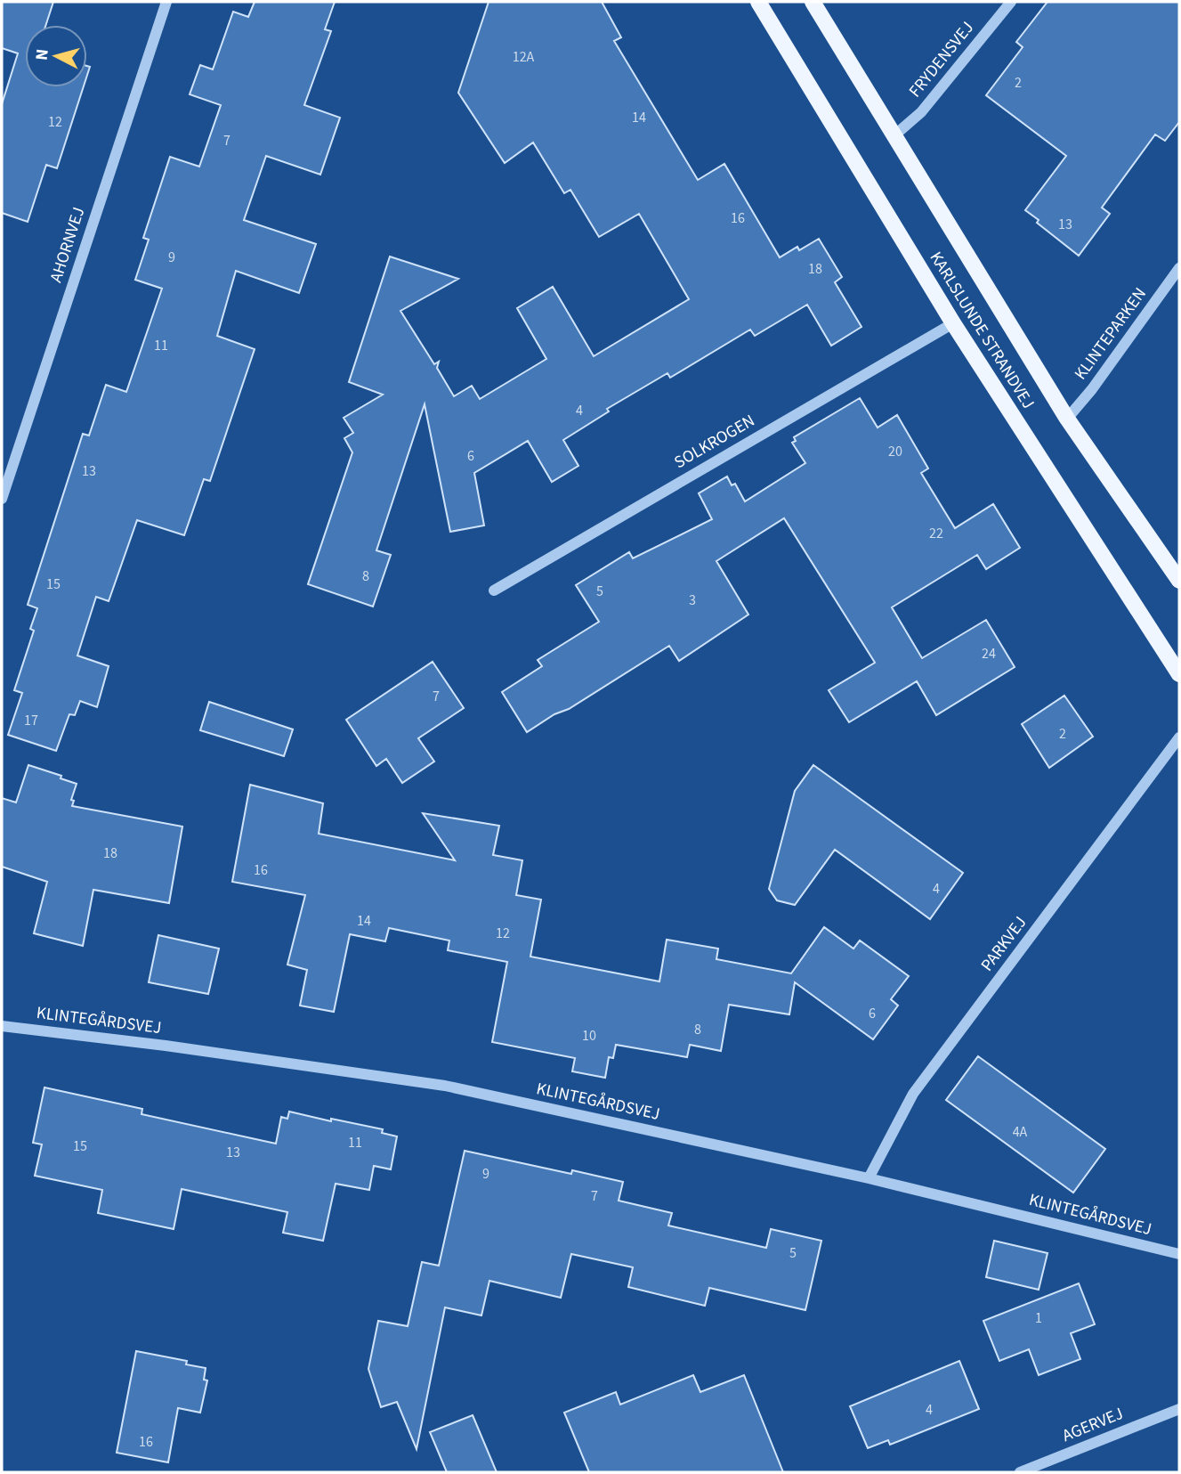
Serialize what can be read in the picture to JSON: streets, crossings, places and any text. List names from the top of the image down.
{
  "streets": {
    "main road": ["KARLSLUNDE STRANDVEJ"],
    "street": [
      "FRYDENSVEJ",
      "AHORNVEJ",
      "KLINTEPARKEN",
      "SOLKROGEN",
      "PARKVEJ",
      "KLINTEGÅRDSVEJ",
      "AGERVEJ"
    ]
  },
  "crossings": [
    ["FRYDENSVEJ", "KARLSLUNDE STRANDVEJ"],
    ["KARLSLUNDE STRANDVEJ", "KLINTEPARKEN"],
    ["KARLSLUNDE STRANDVEJ", "SOLKROGEN"],
    ["PARKVEJ", "KLINTEGÅRDSVEJ"]
  ],
  "house_numbers": [
    "12A",
    "2",
    "14",
    "12",
    "7",
    "16",
    "13",
    "9",
    "18",
    "11",
    "4",
    "20",
    "6",
    "13",
    "22",
    "8",
    "15",
    "5",
    "3",
    "24",
    "7",
    "17",
    "2",
    "18",
    "16",
    "4",
    "14",
    "12",
    "6",
    "8",
    "10",
    "4A",
    "11",
    "15",
    "13",
    "9",
    "7",
    "5",
    "1",
    "4",
    "16"
  ],
  "north": "left"
}
